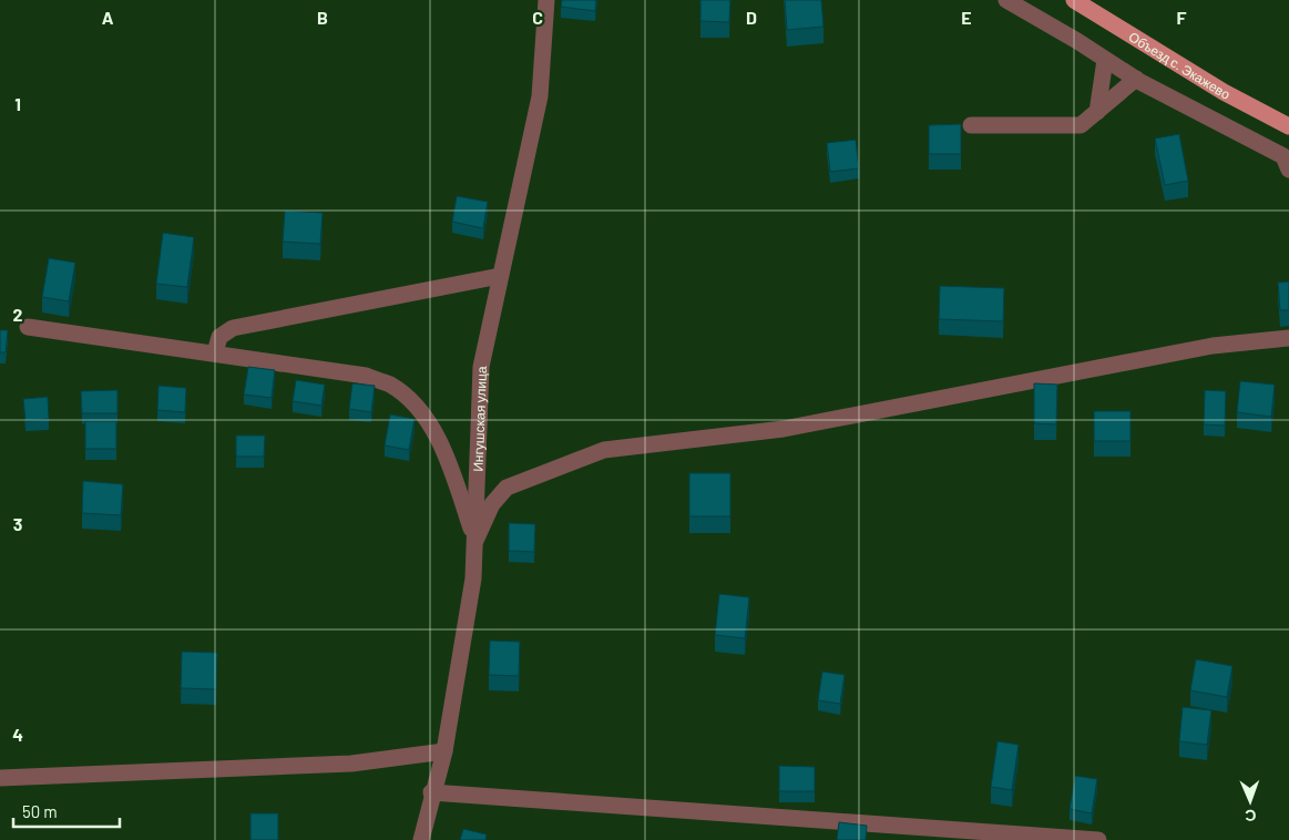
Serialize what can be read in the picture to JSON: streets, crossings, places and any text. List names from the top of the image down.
{
  "streets": {
    "main road": ["Объезд с. Экажево"],
    "street": ["Ингушская улица"]
  },
  "scale_bar": "50 m",
  "north": "bottom",
  "grid": {
    "columns": [
      "A",
      "B",
      "C",
      "D",
      "E",
      "F"
    ],
    "rows": [
      "1",
      "2",
      "3",
      "4"
    ]
  }
}
